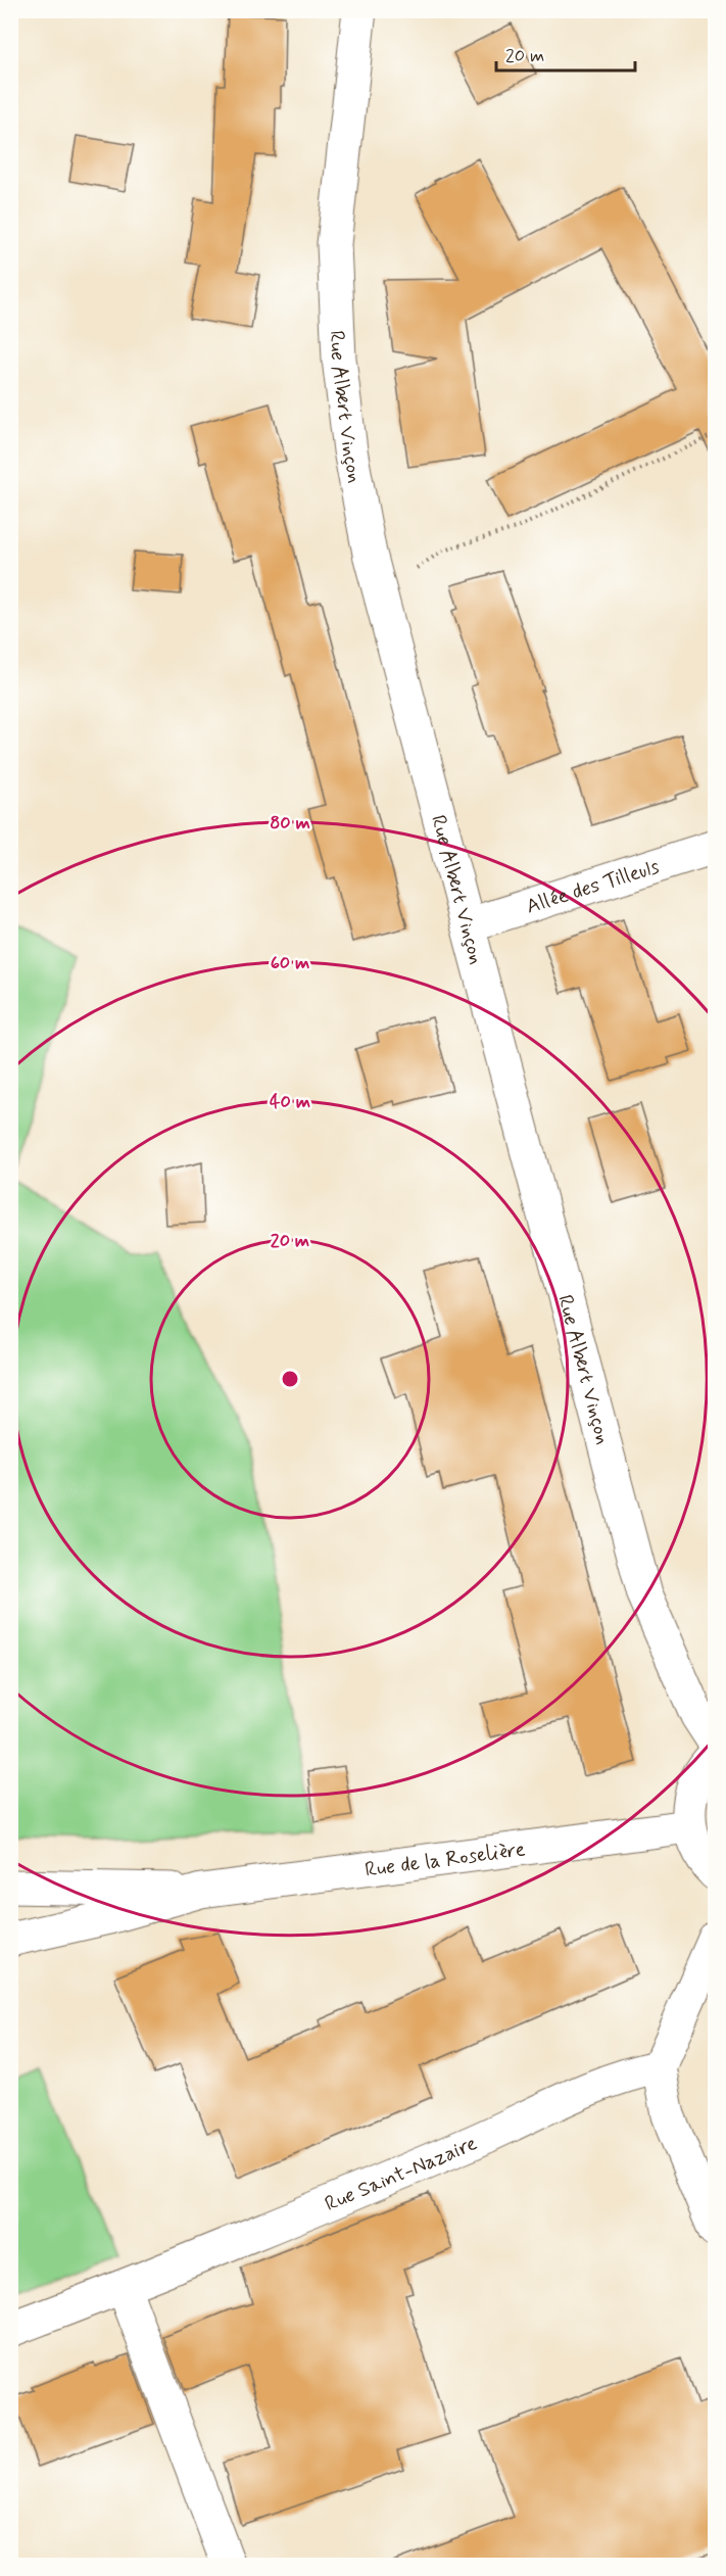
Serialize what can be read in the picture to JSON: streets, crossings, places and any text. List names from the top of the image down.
{
  "streets": {
    "street": [
      "Rue Albert Vinçon",
      "Allée des Tilleuls",
      "Rue de la Roselière",
      "Rue Saint-Nazaire"
    ]
  },
  "crossings": [
    ["Rue Albert Vinçon", "Allée des Tilleuls"]
  ],
  "scale_bar": "20 m",
  "rings": [
    "80 m",
    "60 m",
    "40 m",
    "20 m"
  ]
}
